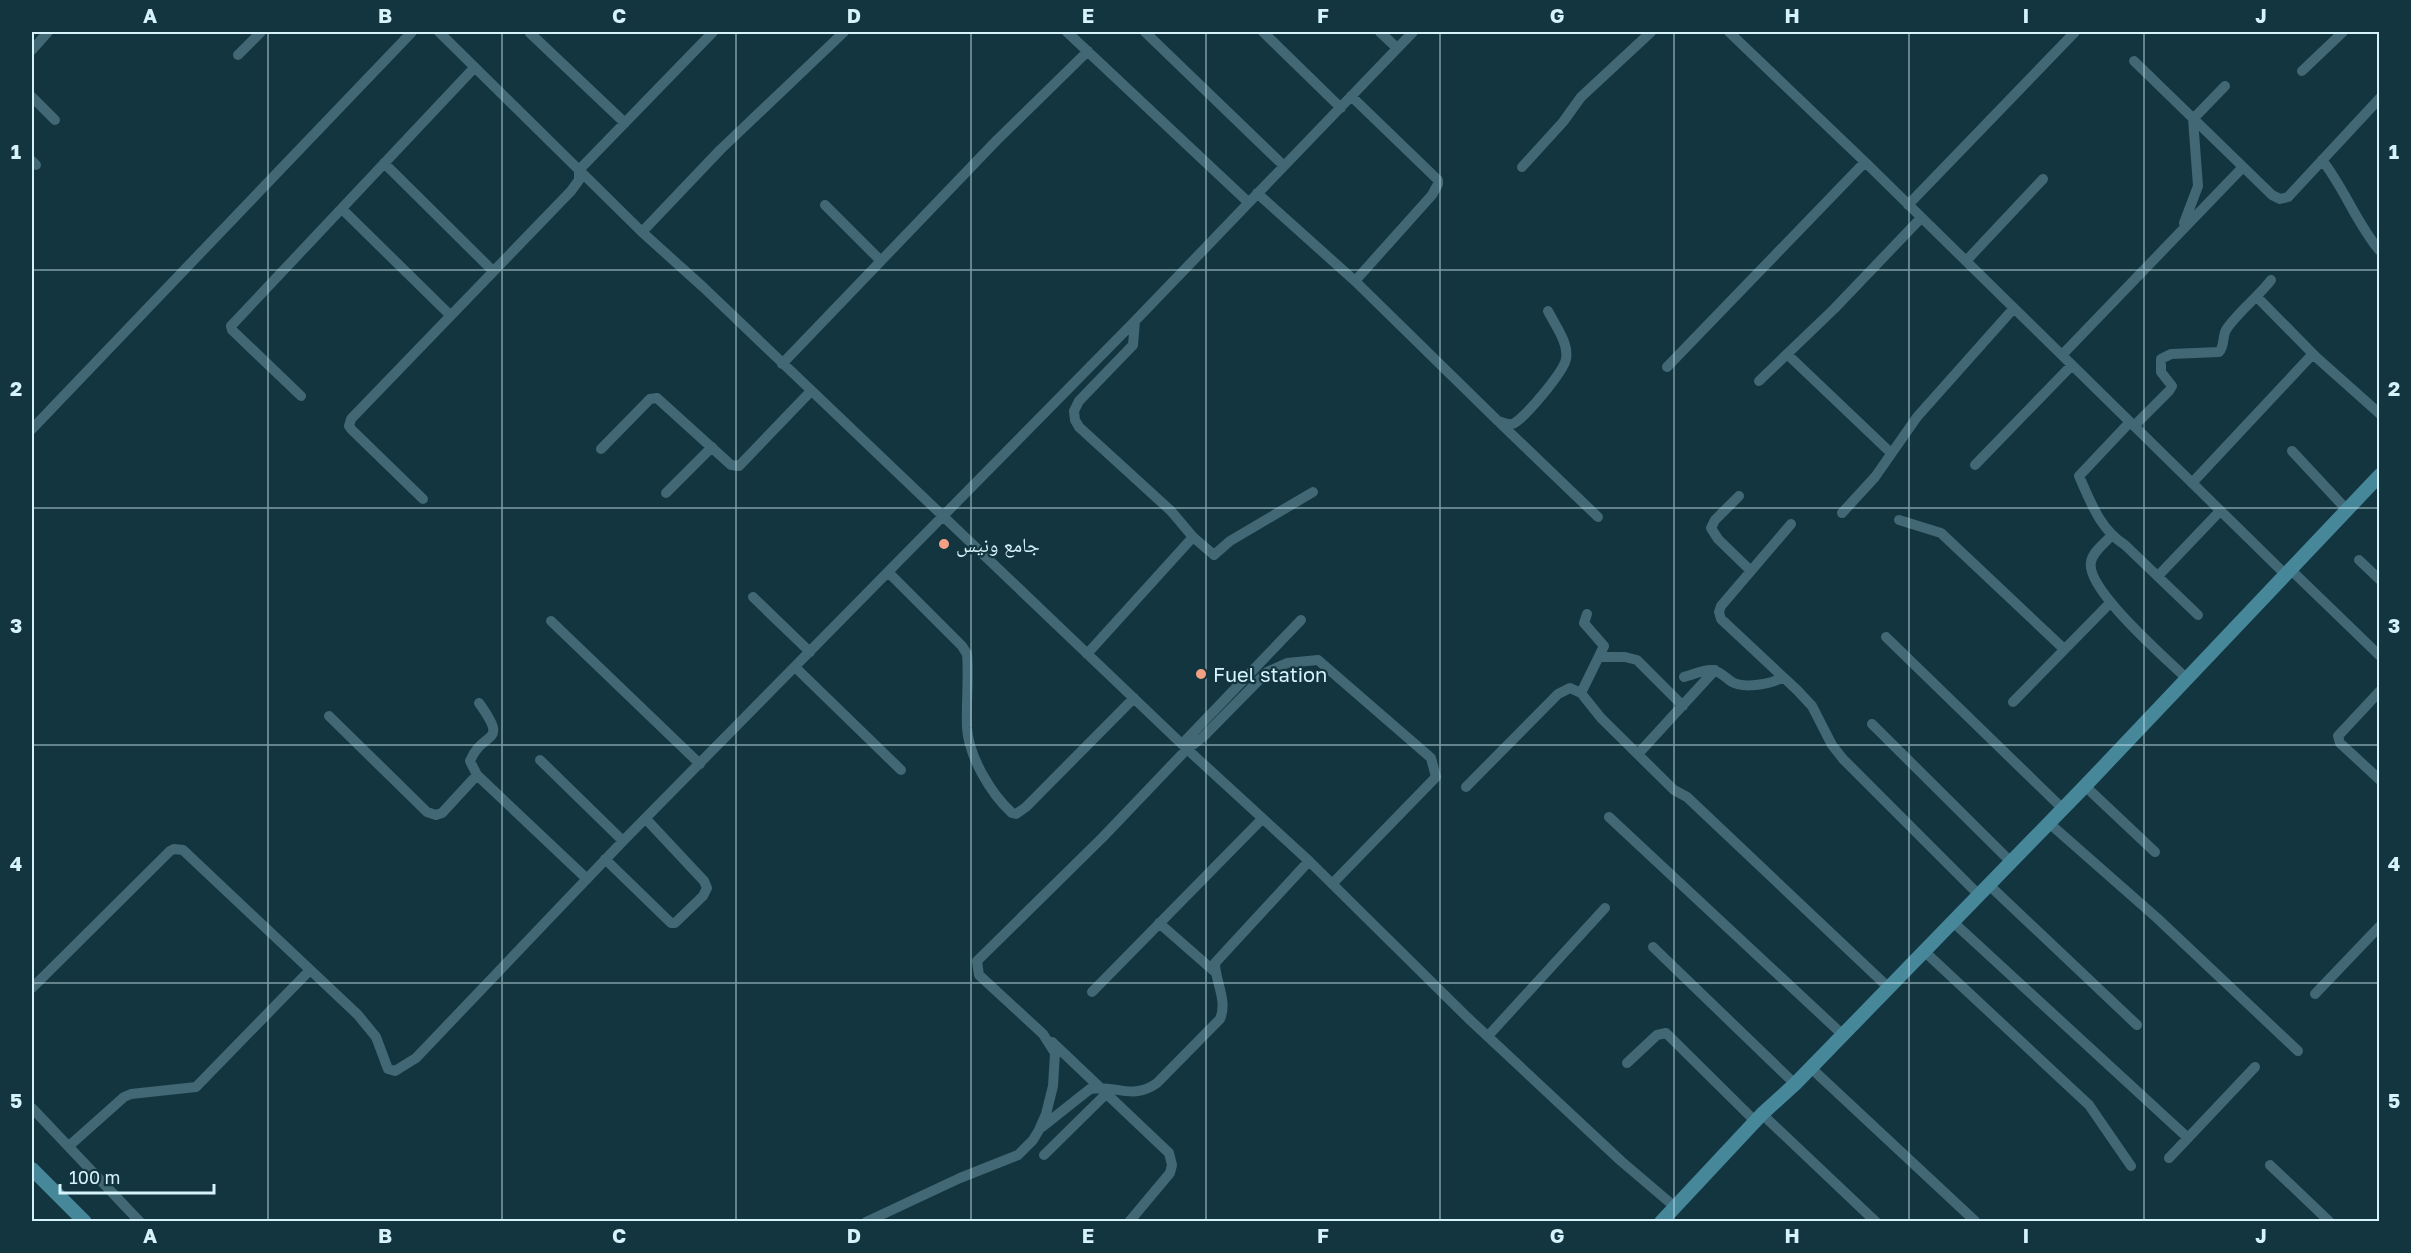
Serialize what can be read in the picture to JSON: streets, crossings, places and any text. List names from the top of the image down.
{
  "places": ["جامع ونيس", "Fuel station"],
  "scale_bar": "100 m",
  "grid": {
    "columns": [
      "A",
      "B",
      "C",
      "D",
      "E",
      "F",
      "G",
      "H",
      "I",
      "J"
    ],
    "rows": [
      "1",
      "2",
      "3",
      "4",
      "5"
    ]
  }
}
